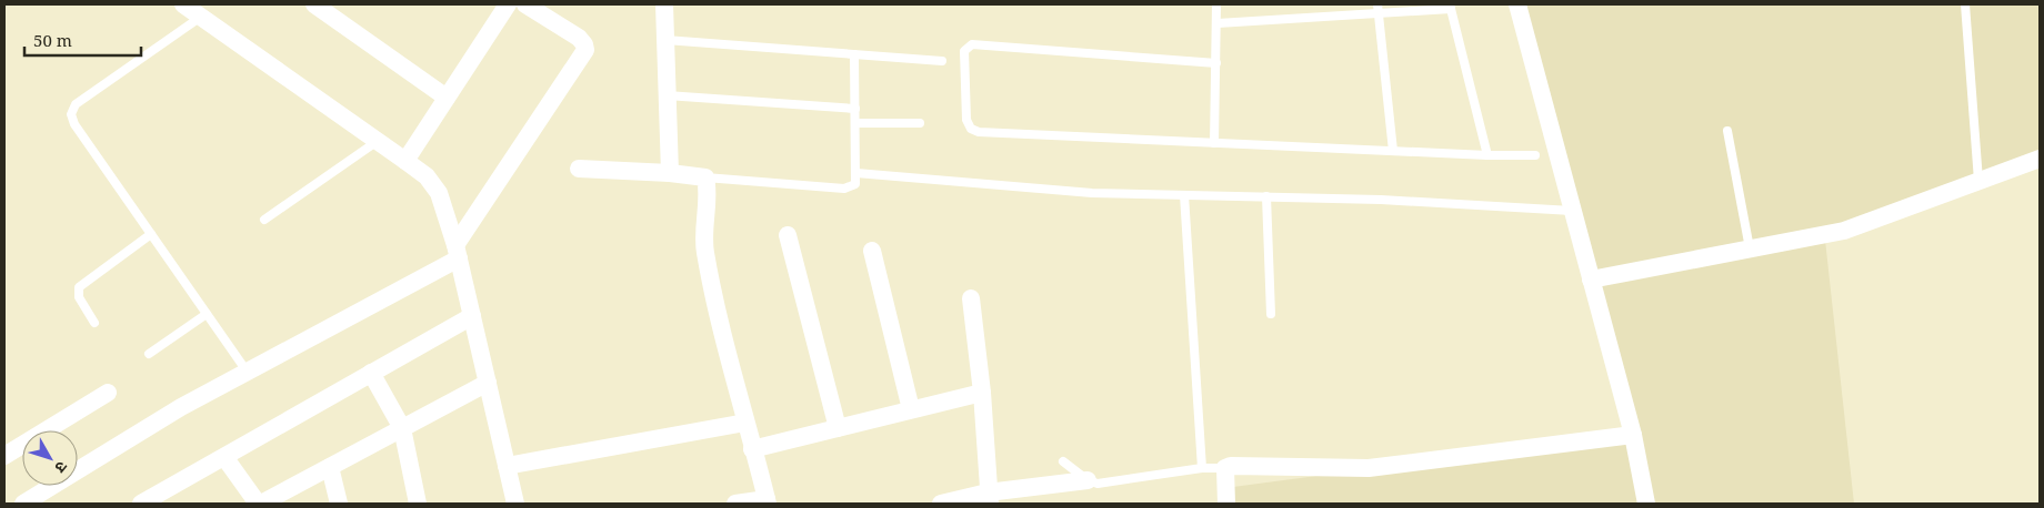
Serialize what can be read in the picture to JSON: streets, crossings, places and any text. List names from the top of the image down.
{
  "scale_bar": "50 m",
  "north": "bottom right"
}
